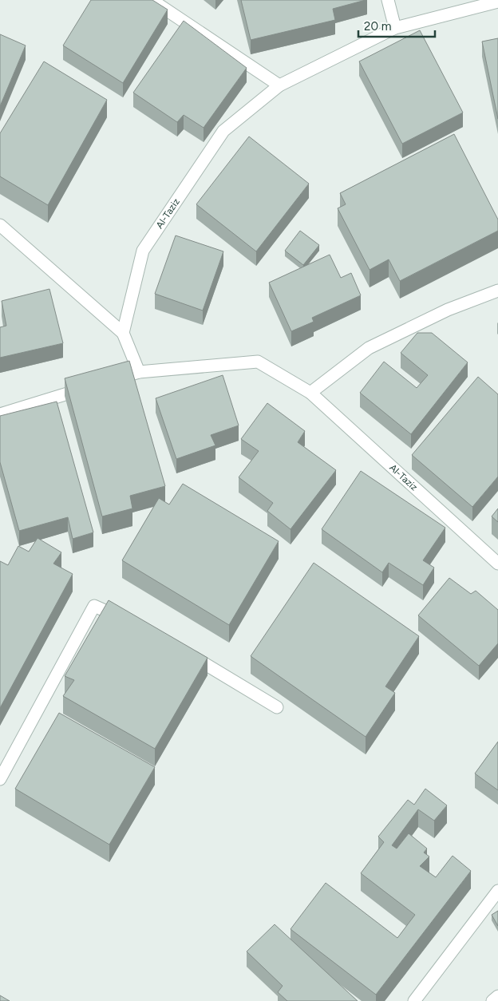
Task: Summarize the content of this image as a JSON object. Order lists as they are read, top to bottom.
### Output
{
  "streets": {
    "street": ["Al-Taziz"]
  },
  "scale_bar": "20 m"
}
